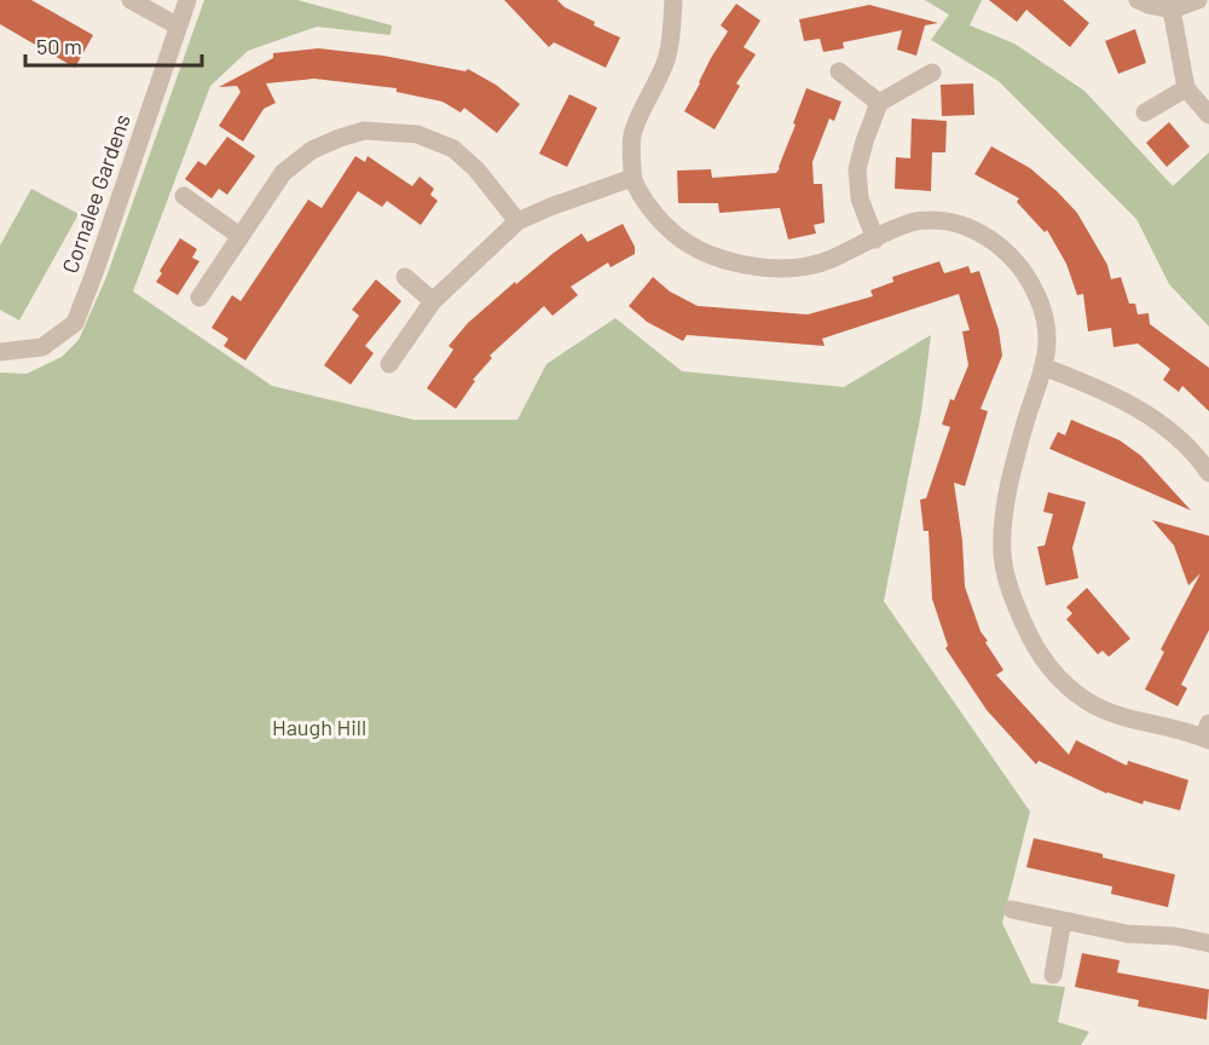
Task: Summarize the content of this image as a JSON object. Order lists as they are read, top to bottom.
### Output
{
  "streets": {
    "street": ["Cornalee Gardens"]
  },
  "parks": ["Haugh Hill"],
  "scale_bar": "50 m"
}
